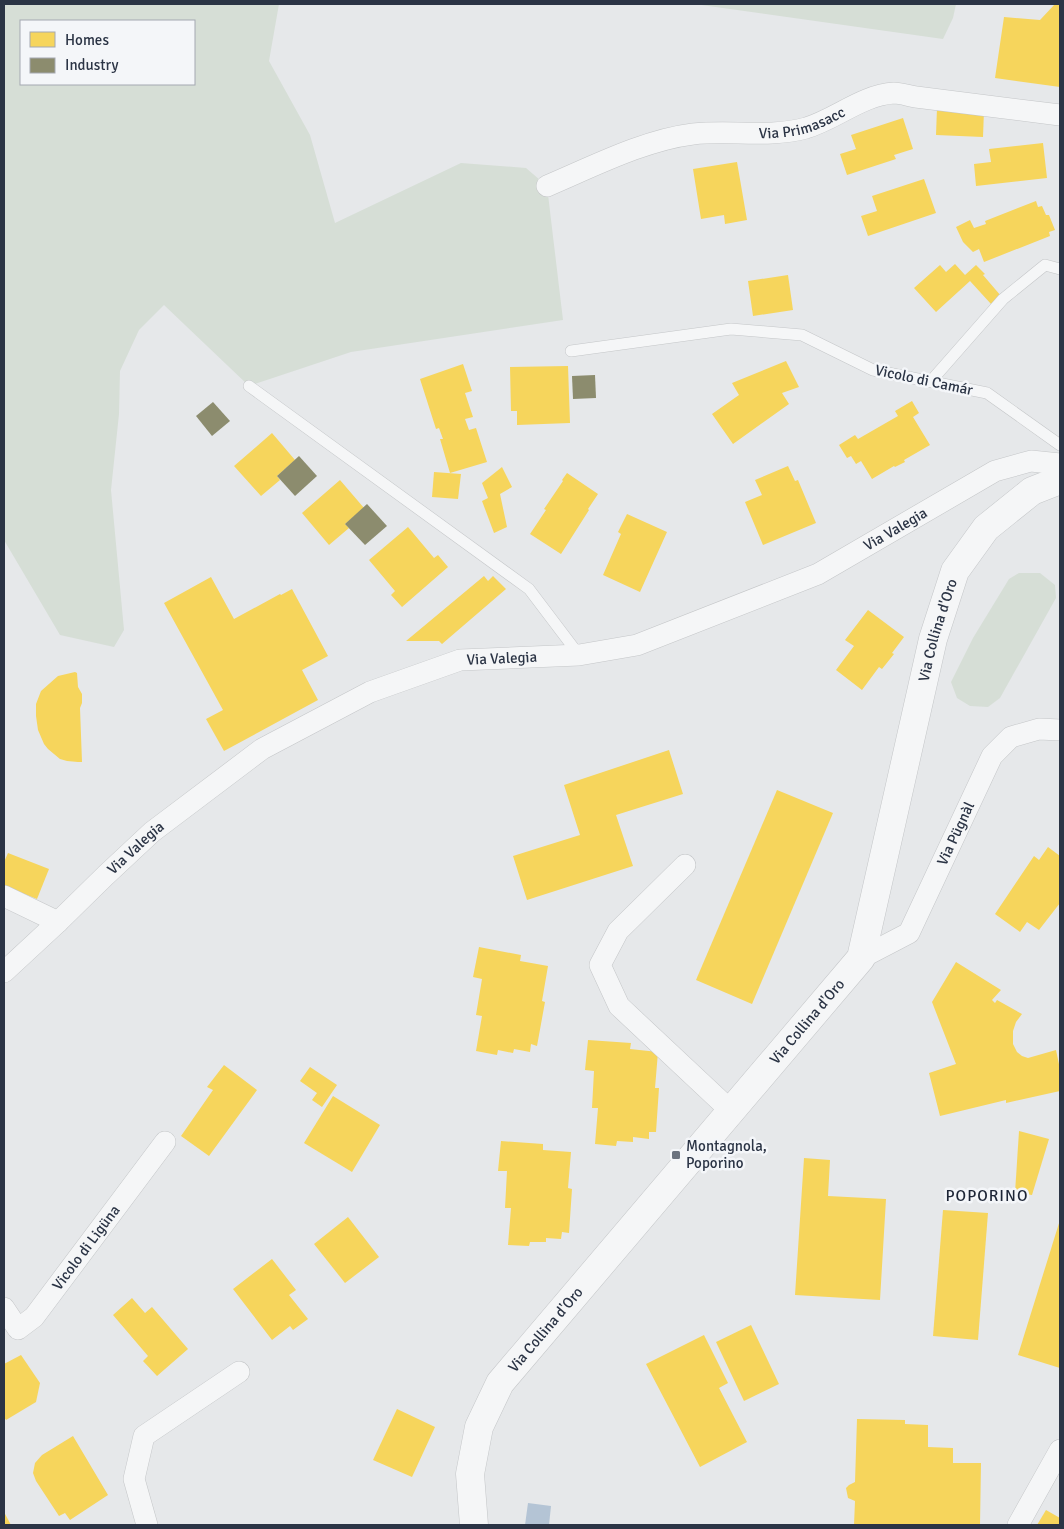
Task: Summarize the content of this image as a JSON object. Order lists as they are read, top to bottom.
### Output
{
  "streets": {
    "street": [
      "Via Primasacc",
      "Via Valegia",
      "Via Collina d'Oro",
      "Via Pügnàl",
      "Vicolo di Ligüna"
    ],
    "lane": ["Vicolo di Camár"]
  },
  "crossings": [
    ["Via Collina d'Oro", "Via Pügnàl"]
  ],
  "districts": ["POPORINO"],
  "places": {
    "transit": ["Montagnola, Poporino"]
  },
  "legend": ["Homes", "Industry"]
}
